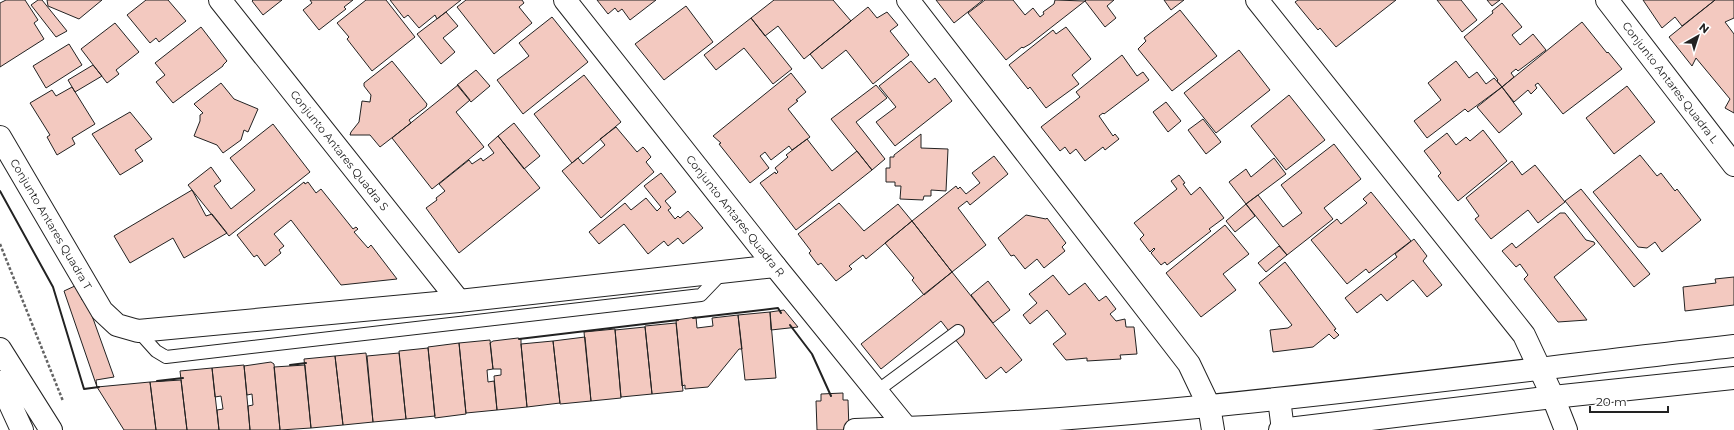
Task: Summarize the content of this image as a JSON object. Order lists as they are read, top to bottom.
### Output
{
  "streets": {
    "street": [
      "Conjunto Antares Quadra L",
      "Conjunto Antares Quadra S",
      "Conjunto Antares Quadra R",
      "Conjunto Antares Quadra T"
    ]
  },
  "scale_bar": "20 m",
  "north": "top right"
}
